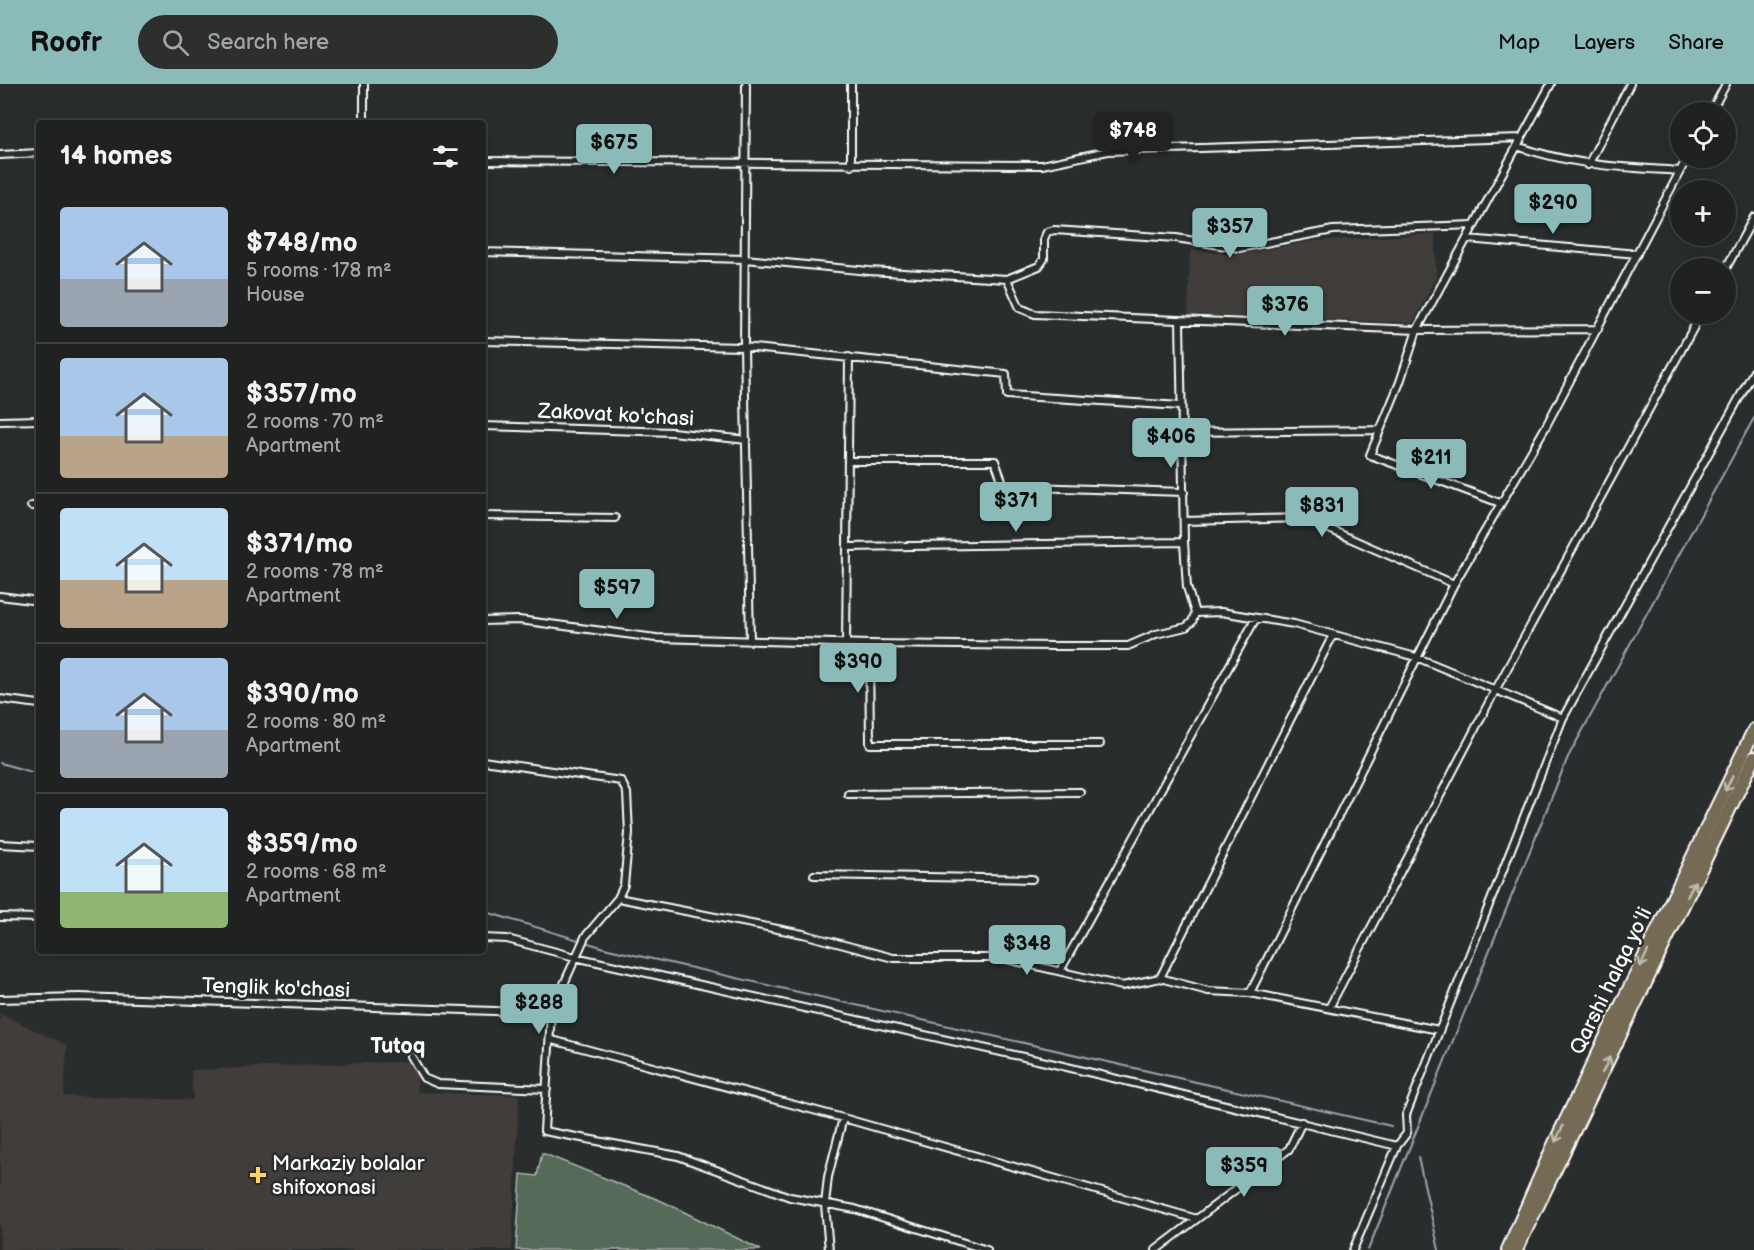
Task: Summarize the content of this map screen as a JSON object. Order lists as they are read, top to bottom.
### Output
{
  "streets": {
    "highway": ["Qarshi halqa yoʻli"],
    "street": ["Zakovat ko'chasi", "Tenglik ko'chasi"]
  },
  "districts": ["Tutoq"],
  "places": {
    "health": ["Markaziy bolalar shifoxonasi"]
  },
  "page": {
    "header": "Roofr",
    "search": "Search here",
    "nav": ["Map", "Layers", "Share"],
    "map_buttons": ["+", "−"],
    "price": [
      "$748",
      "$675",
      "$290",
      "$357",
      "$376",
      "$406",
      "$211",
      "$371",
      "$831",
      "$597",
      "$390",
      "$348",
      "$288",
      "$359"
    ],
    "heading": "14 homes",
    "list": [
      {
        "name": "$748/mo",
        "note": "5 rooms · 178 m² · House"
      },
      {
        "name": "$357/mo",
        "note": "2 rooms · 70 m² · Apartment"
      },
      {
        "name": "$371/mo",
        "note": "2 rooms · 78 m² · Apartment"
      },
      {
        "name": "$390/mo",
        "note": "2 rooms · 80 m² · Apartment"
      },
      {
        "name": "$359/mo",
        "note": "2 rooms · 68 m² · Apartment"
      }
    ]
  }
}
